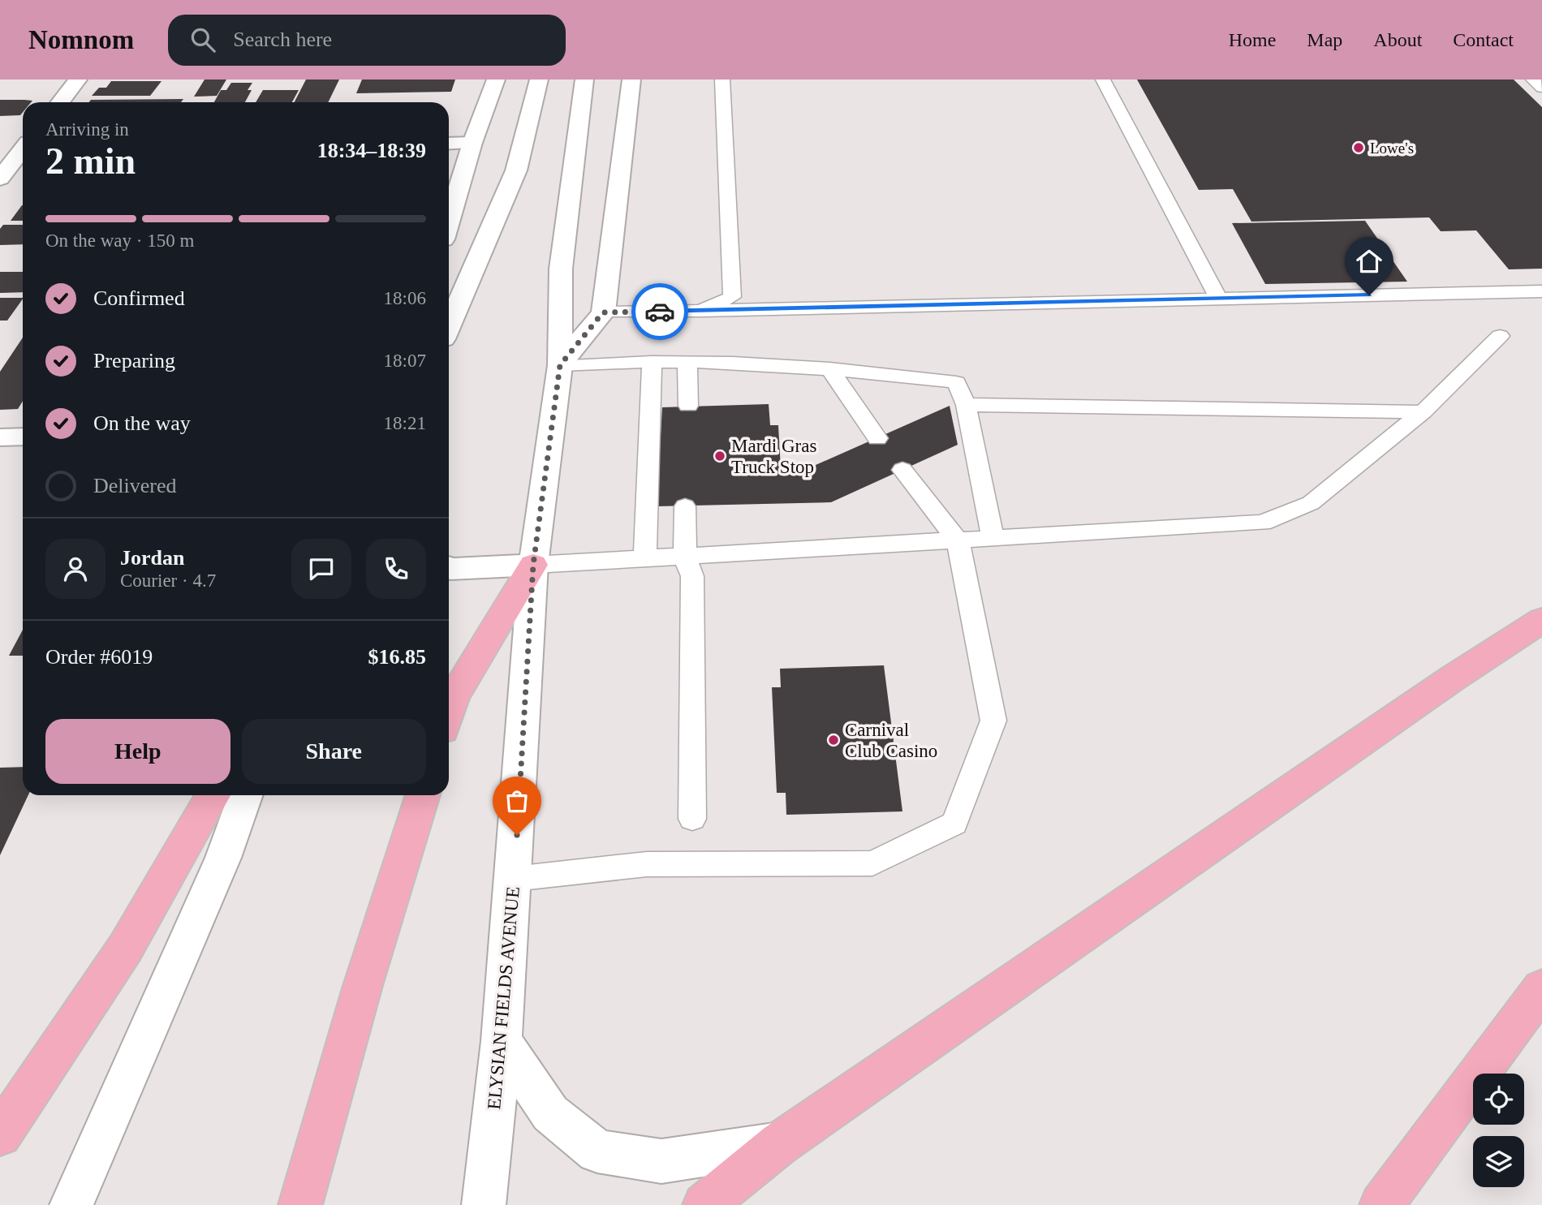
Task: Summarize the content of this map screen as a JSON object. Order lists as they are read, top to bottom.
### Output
{
  "streets": {
    "main road": ["ELYSIAN FIELDS AVENUE"]
  },
  "places": ["Lowe's", "Mardi Gras Truck Stop", "Carnival Club Casino"],
  "page": {
    "header": "Nomnom",
    "search": "Search here",
    "nav": [
      "Home",
      "Map",
      "About",
      "Contact"
    ],
    "heading": ["2 min", "Arriving in", "18:34–18:39"],
    "panel": [
      "Jordan",
      "Courier · 4.7",
      "Order #6019",
      "$16.85"
    ],
    "bar": "On the way · 150 m",
    "list": [
      ["Confirmed", "18:06"],
      ["Preparing", "18:07"],
      ["On the way", "18:21"],
      "Delivered"
    ],
    "buttons": ["Help", "Share"]
  }
}
